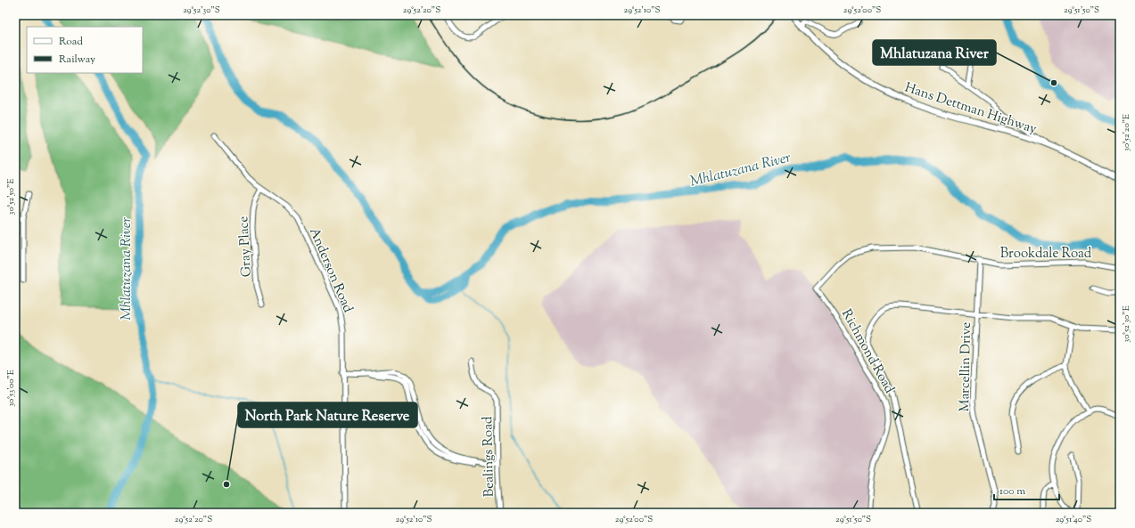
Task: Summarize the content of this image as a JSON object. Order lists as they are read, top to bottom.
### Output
{
  "streets": {
    "street": [
      "Hans Dettman Highway",
      "Gray Place",
      "Brookdale Road",
      "Anderson Road",
      "Richmond Road",
      "Marcellin Drive",
      "Bealings Road"
    ]
  },
  "crossings": [
    ["Gray Place", "Anderson Road"],
    ["Brookdale Road", "Richmond Road"],
    ["Brookdale Road", "Marcellin Drive"]
  ],
  "water": ["Mhlatuzana River"],
  "places": ["Mhlatuzana River", "North Park Nature Reserve"],
  "legend": ["Road", "Railway"],
  "scale_bar": "100 m",
  "coordinates": [
    "29°52'30\"S",
    "29°52'20\"S",
    "29°52'10\"S",
    "29°52'00\"S",
    "29°51'50\"S",
    "30°52'20\"E",
    "30°52'50\"E",
    "30°52'30\"E",
    "30°53'00\"E",
    "29°51'40\"S"
  ]
}
